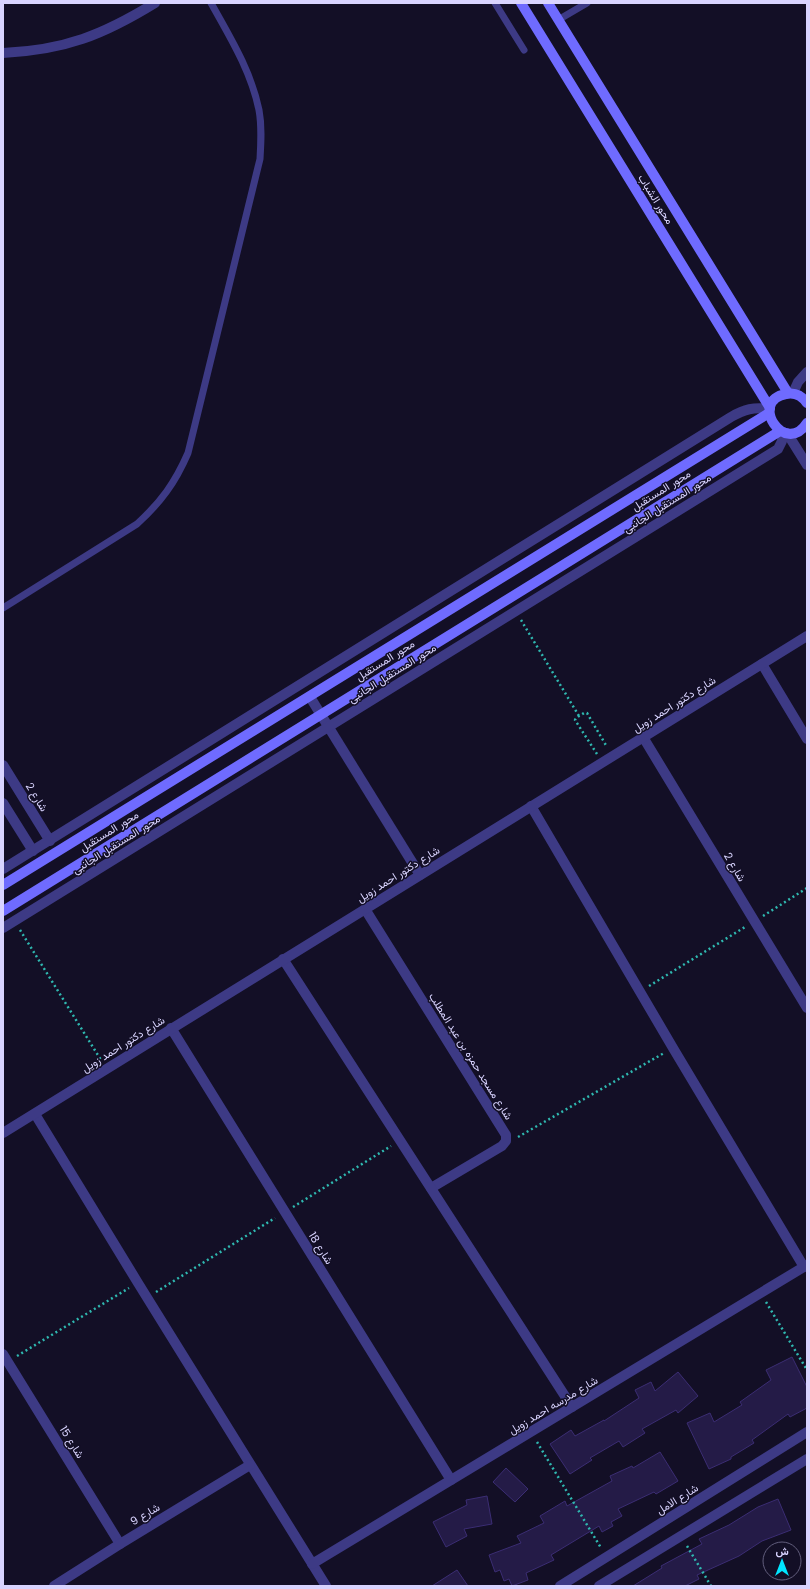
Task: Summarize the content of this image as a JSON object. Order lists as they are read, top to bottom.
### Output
{
  "streets": {
    "street": [
      "محور الشباب",
      "محور المستقبل",
      "محور المستقبل الجانبى",
      "شارع دكتور احمد زويل",
      "شارع 2",
      "شارع مسجد حمزه بن عبد المطلب",
      "شارع 18",
      "شارع مدرسه احمد زويل",
      "شارع 15",
      "شارع الامل",
      "شارع 9"
    ]
  },
  "crossings": [
    ["محور الشباب", "محور المستقبل"],
    ["محور الشباب", "محور المستقبل الجانبى"],
    ["محور المستقبل", "محور المستقبل الجانبى"],
    ["شارع دكتور احمد زويل", "شارع 2"],
    ["شارع دكتور احمد زويل", "شارع مسجد حمزه بن عبد المطلب"],
    ["شارع دكتور احمد زويل", "شارع 18"],
    ["شارع 18", "شارع مدرسه احمد زويل"],
    ["شارع 15", "شارع 9"]
  ],
  "north": "top"
}
